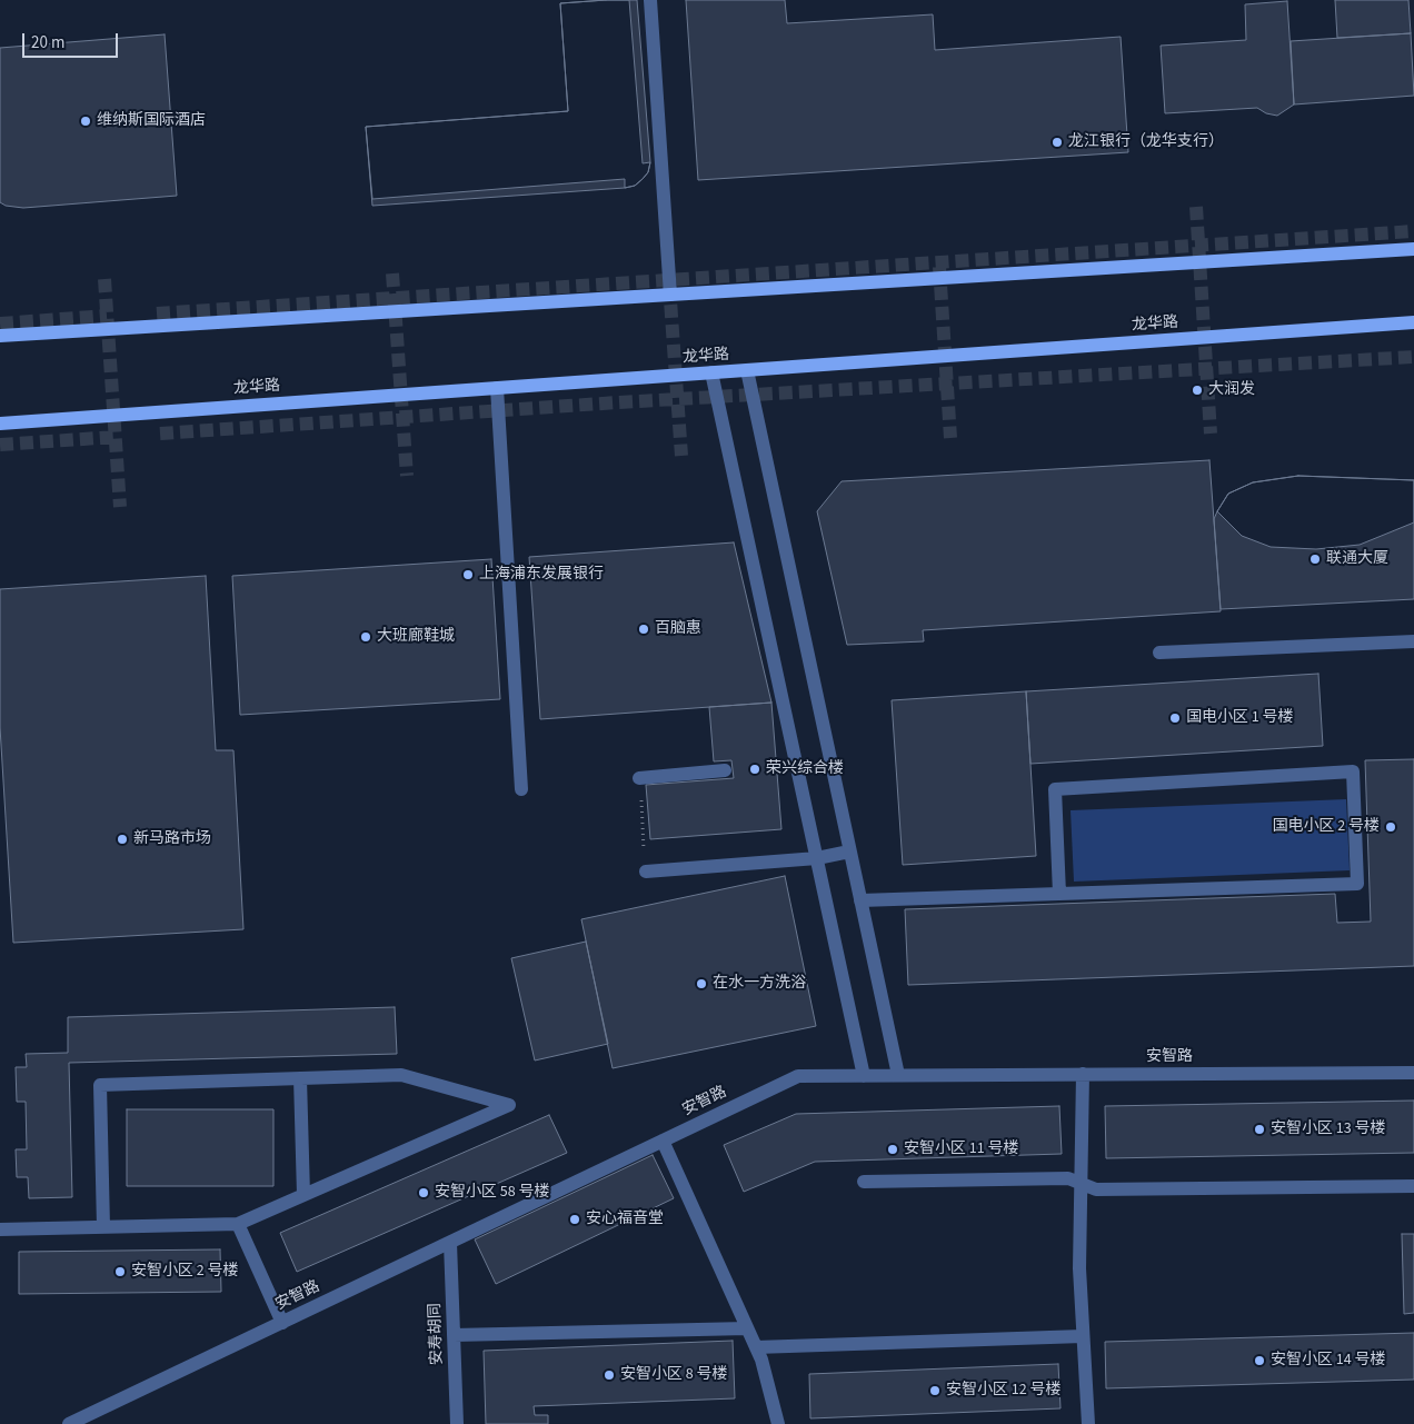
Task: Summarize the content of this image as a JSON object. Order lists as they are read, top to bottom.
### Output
{
  "streets": {
    "main road": ["龙华路"],
    "street": ["安智路", "安寿胡同"]
  },
  "crossings": [
    ["安智路", "安寿胡同"]
  ],
  "places": [
    "维纳斯国际酒店",
    "龙江银行（龙华支行）",
    "大润发",
    "联通大厦",
    "上海浦东发展银行",
    "百脑惠",
    "大班廊鞋城",
    "国电小区 1 号楼",
    "荣兴综合楼",
    "国电小区 2 号楼",
    "新马路市场",
    "在水一方洗浴",
    "安智小区 13 号楼",
    "安智小区 11 号楼",
    "安智小区 58 号楼",
    "安心福音堂",
    "安智小区 2 号楼",
    "安智小区 14 号楼",
    "安智小区 8 号楼",
    "安智小区 12 号楼"
  ],
  "scale_bar": "20 m"
}
